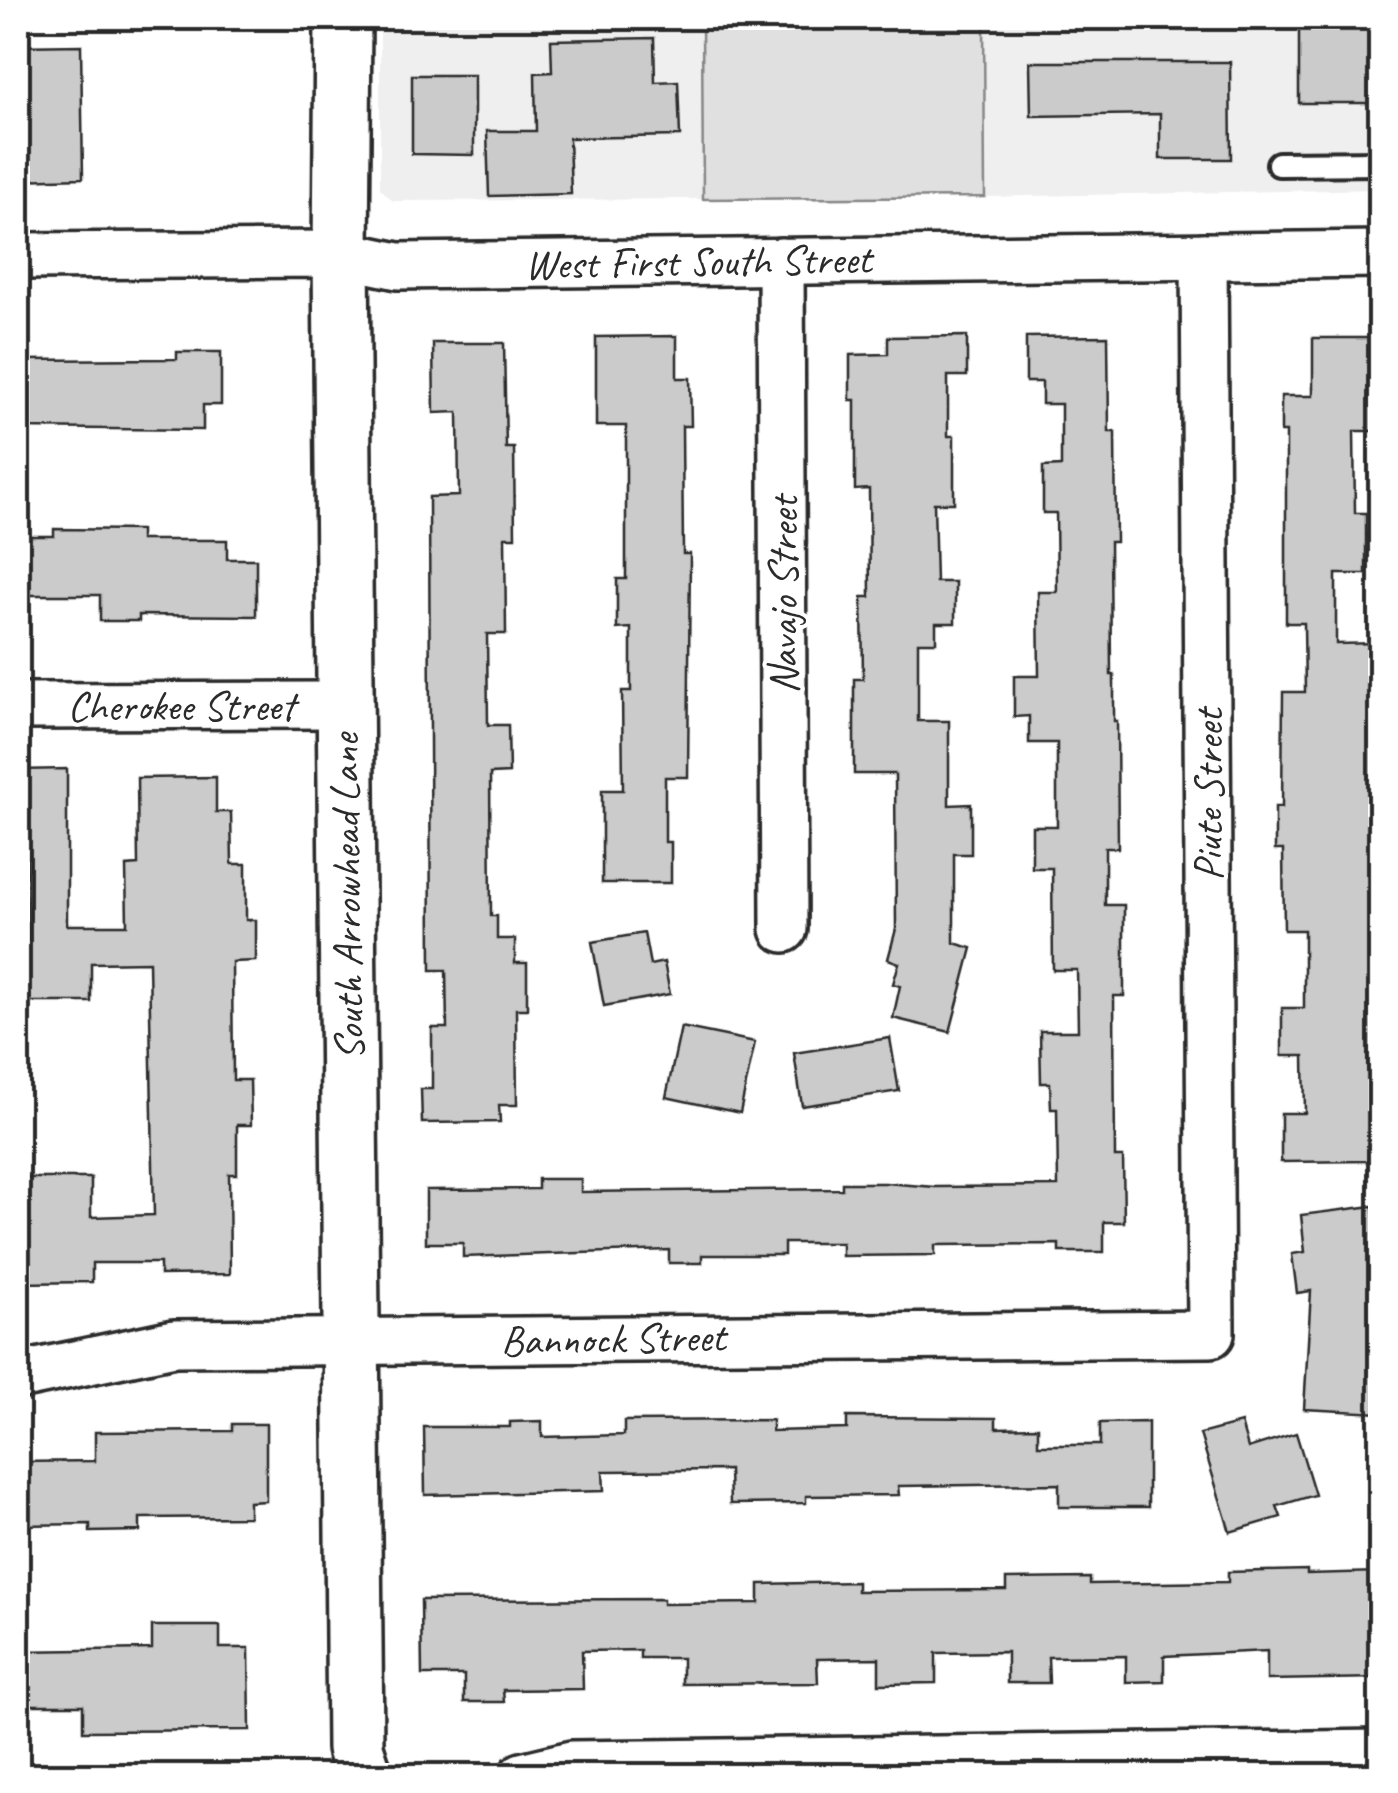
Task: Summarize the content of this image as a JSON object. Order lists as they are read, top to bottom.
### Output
{
  "streets": {
    "street": [
      "West First South Street",
      "Navajo Street",
      "Cherokee Street",
      "Piute Street",
      "South Arrowhead Lane",
      "Bannock Street"
    ]
  },
  "crossings": [
    ["West First South Street", "Navajo Street"],
    ["West First South Street", "Piute Street"],
    ["West First South Street", "South Arrowhead Lane"],
    ["Cherokee Street", "South Arrowhead Lane"],
    ["Piute Street", "Bannock Street"],
    ["South Arrowhead Lane", "Bannock Street"]
  ]
}
